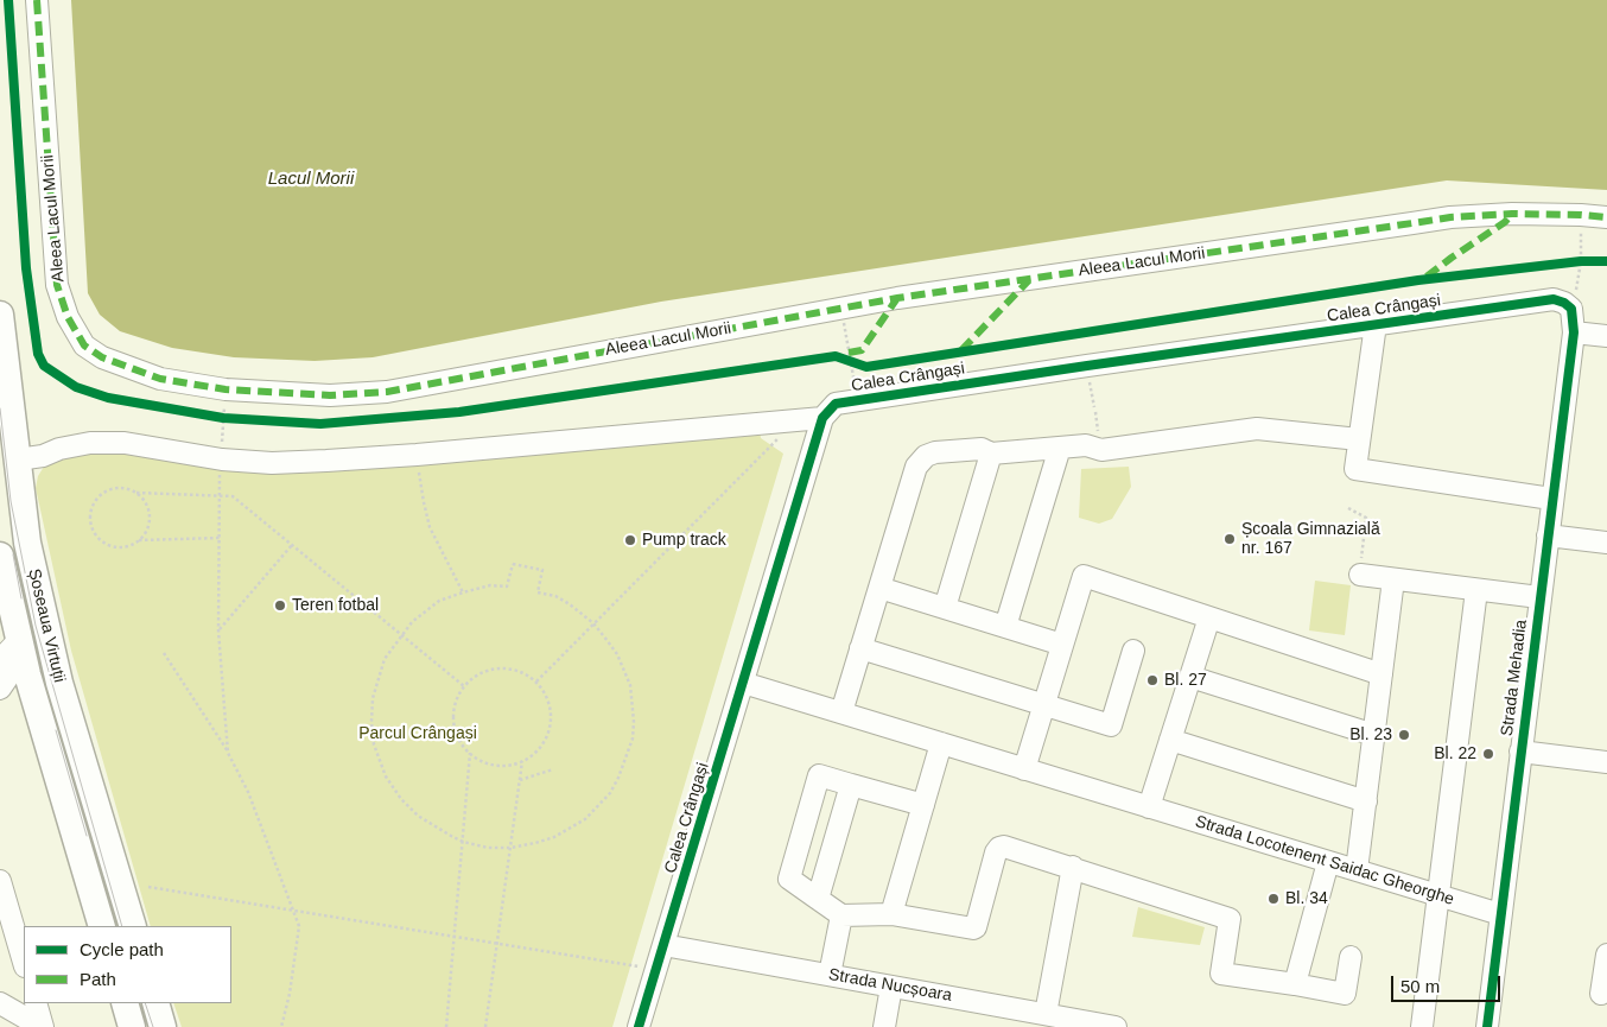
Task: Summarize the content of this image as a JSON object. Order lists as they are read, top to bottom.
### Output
{
  "streets": {
    "main road": ["Șoseaua Virtuții"],
    "street": [
      "Aleea Lacul Morii",
      "Calea Crângași",
      "Strada Mehadia",
      "Strada Locotenent Saidac Gheorghe",
      "Strada Nucșoara"
    ]
  },
  "crossings": [
    ["Calea Crângași", "Strada Locotenent Saidac Gheorghe"],
    ["Calea Crângași", "Strada Nucșoara"],
    ["Strada Mehadia", "Strada Locotenent Saidac Gheorghe"]
  ],
  "water": ["Lacul Morii"],
  "parks": ["Parcul Crângași"],
  "places": [
    "Școala Gimnazială nr. 167",
    "Pump track",
    "Teren fotbal",
    "Bl. 27",
    "Bl. 23",
    "Bl. 22",
    "Bl. 34"
  ],
  "legend": ["Cycle path", "Path"],
  "scale_bar": "50 m"
}
